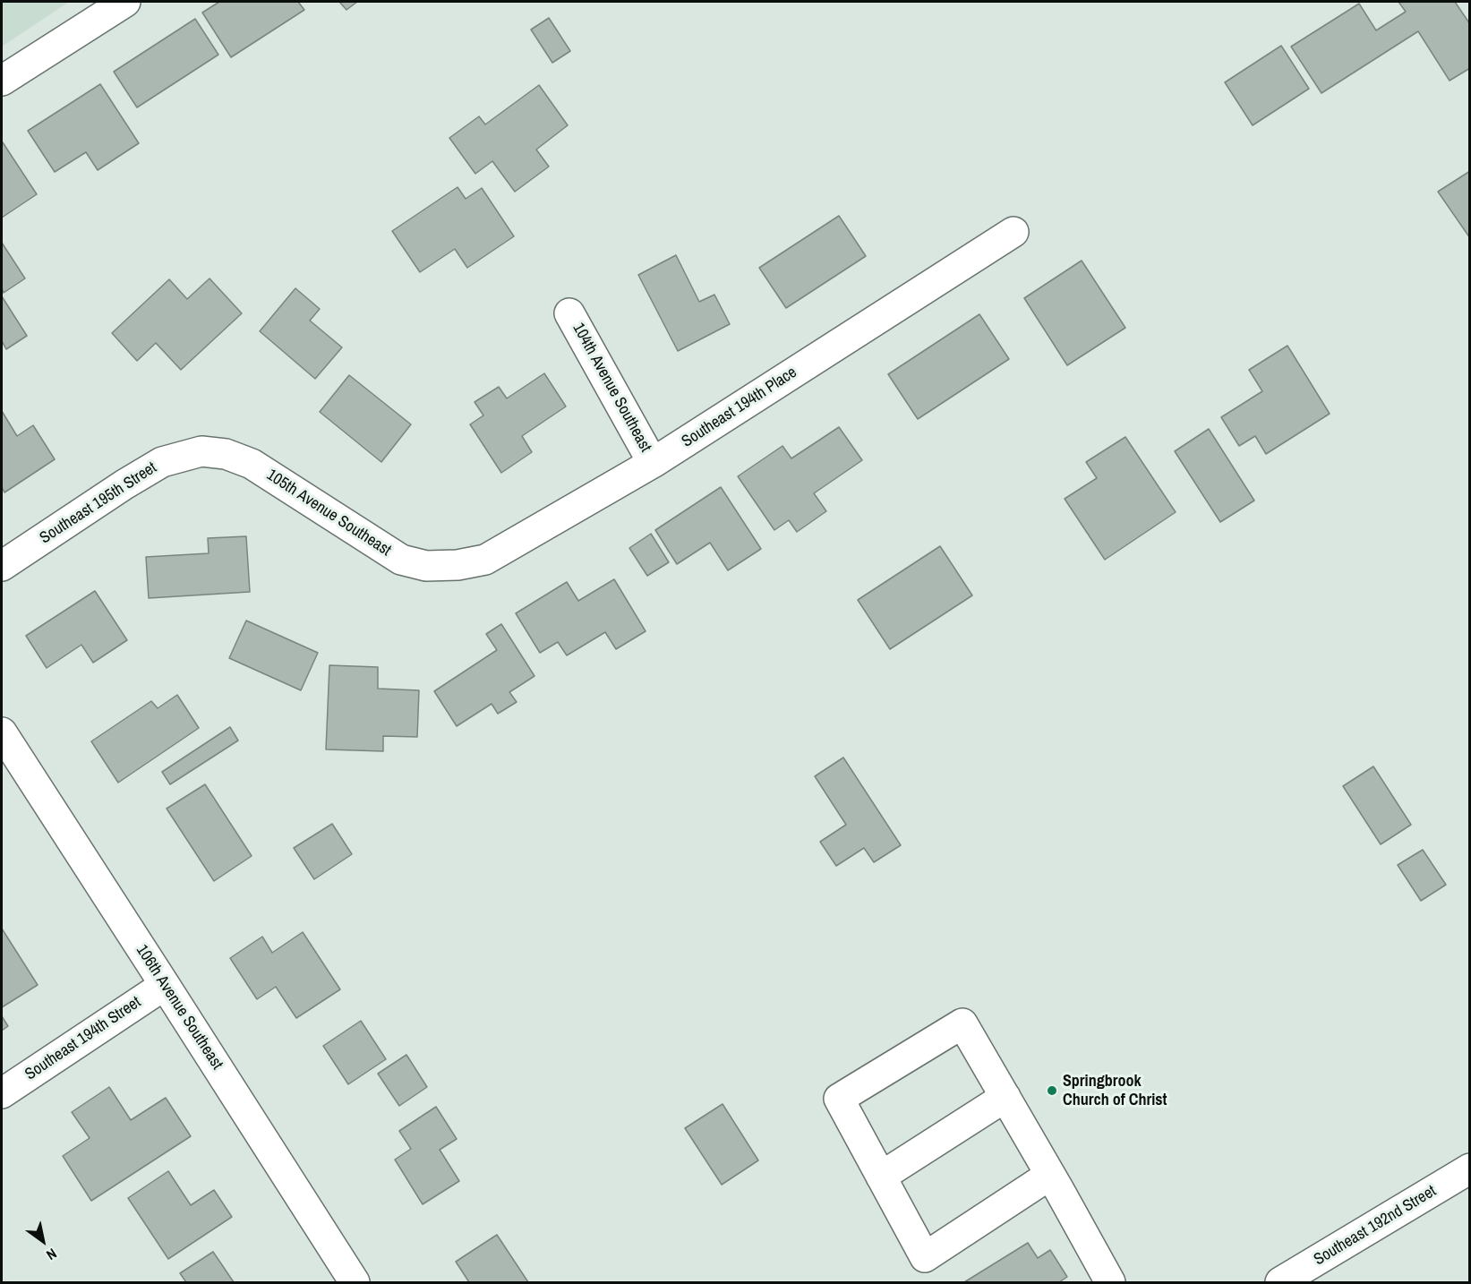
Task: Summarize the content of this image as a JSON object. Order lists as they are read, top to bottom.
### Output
{
  "streets": {
    "street": [
      "104th Avenue Southeast",
      "Southeast 194th Place",
      "Southeast 195th Street",
      "105th Avenue Southeast",
      "106th Avenue Southeast",
      "Southeast 194th Street",
      "Southeast 192nd Street"
    ]
  },
  "crossings": [
    ["104th Avenue Southeast", "Southeast 194th Place"],
    ["Southeast 194th Place", "105th Avenue Southeast"],
    ["Southeast 195th Street", "105th Avenue Southeast"],
    ["106th Avenue Southeast", "Southeast 194th Street"]
  ],
  "places": ["Springbrook Church of Christ"],
  "north": "bottom right"
}
